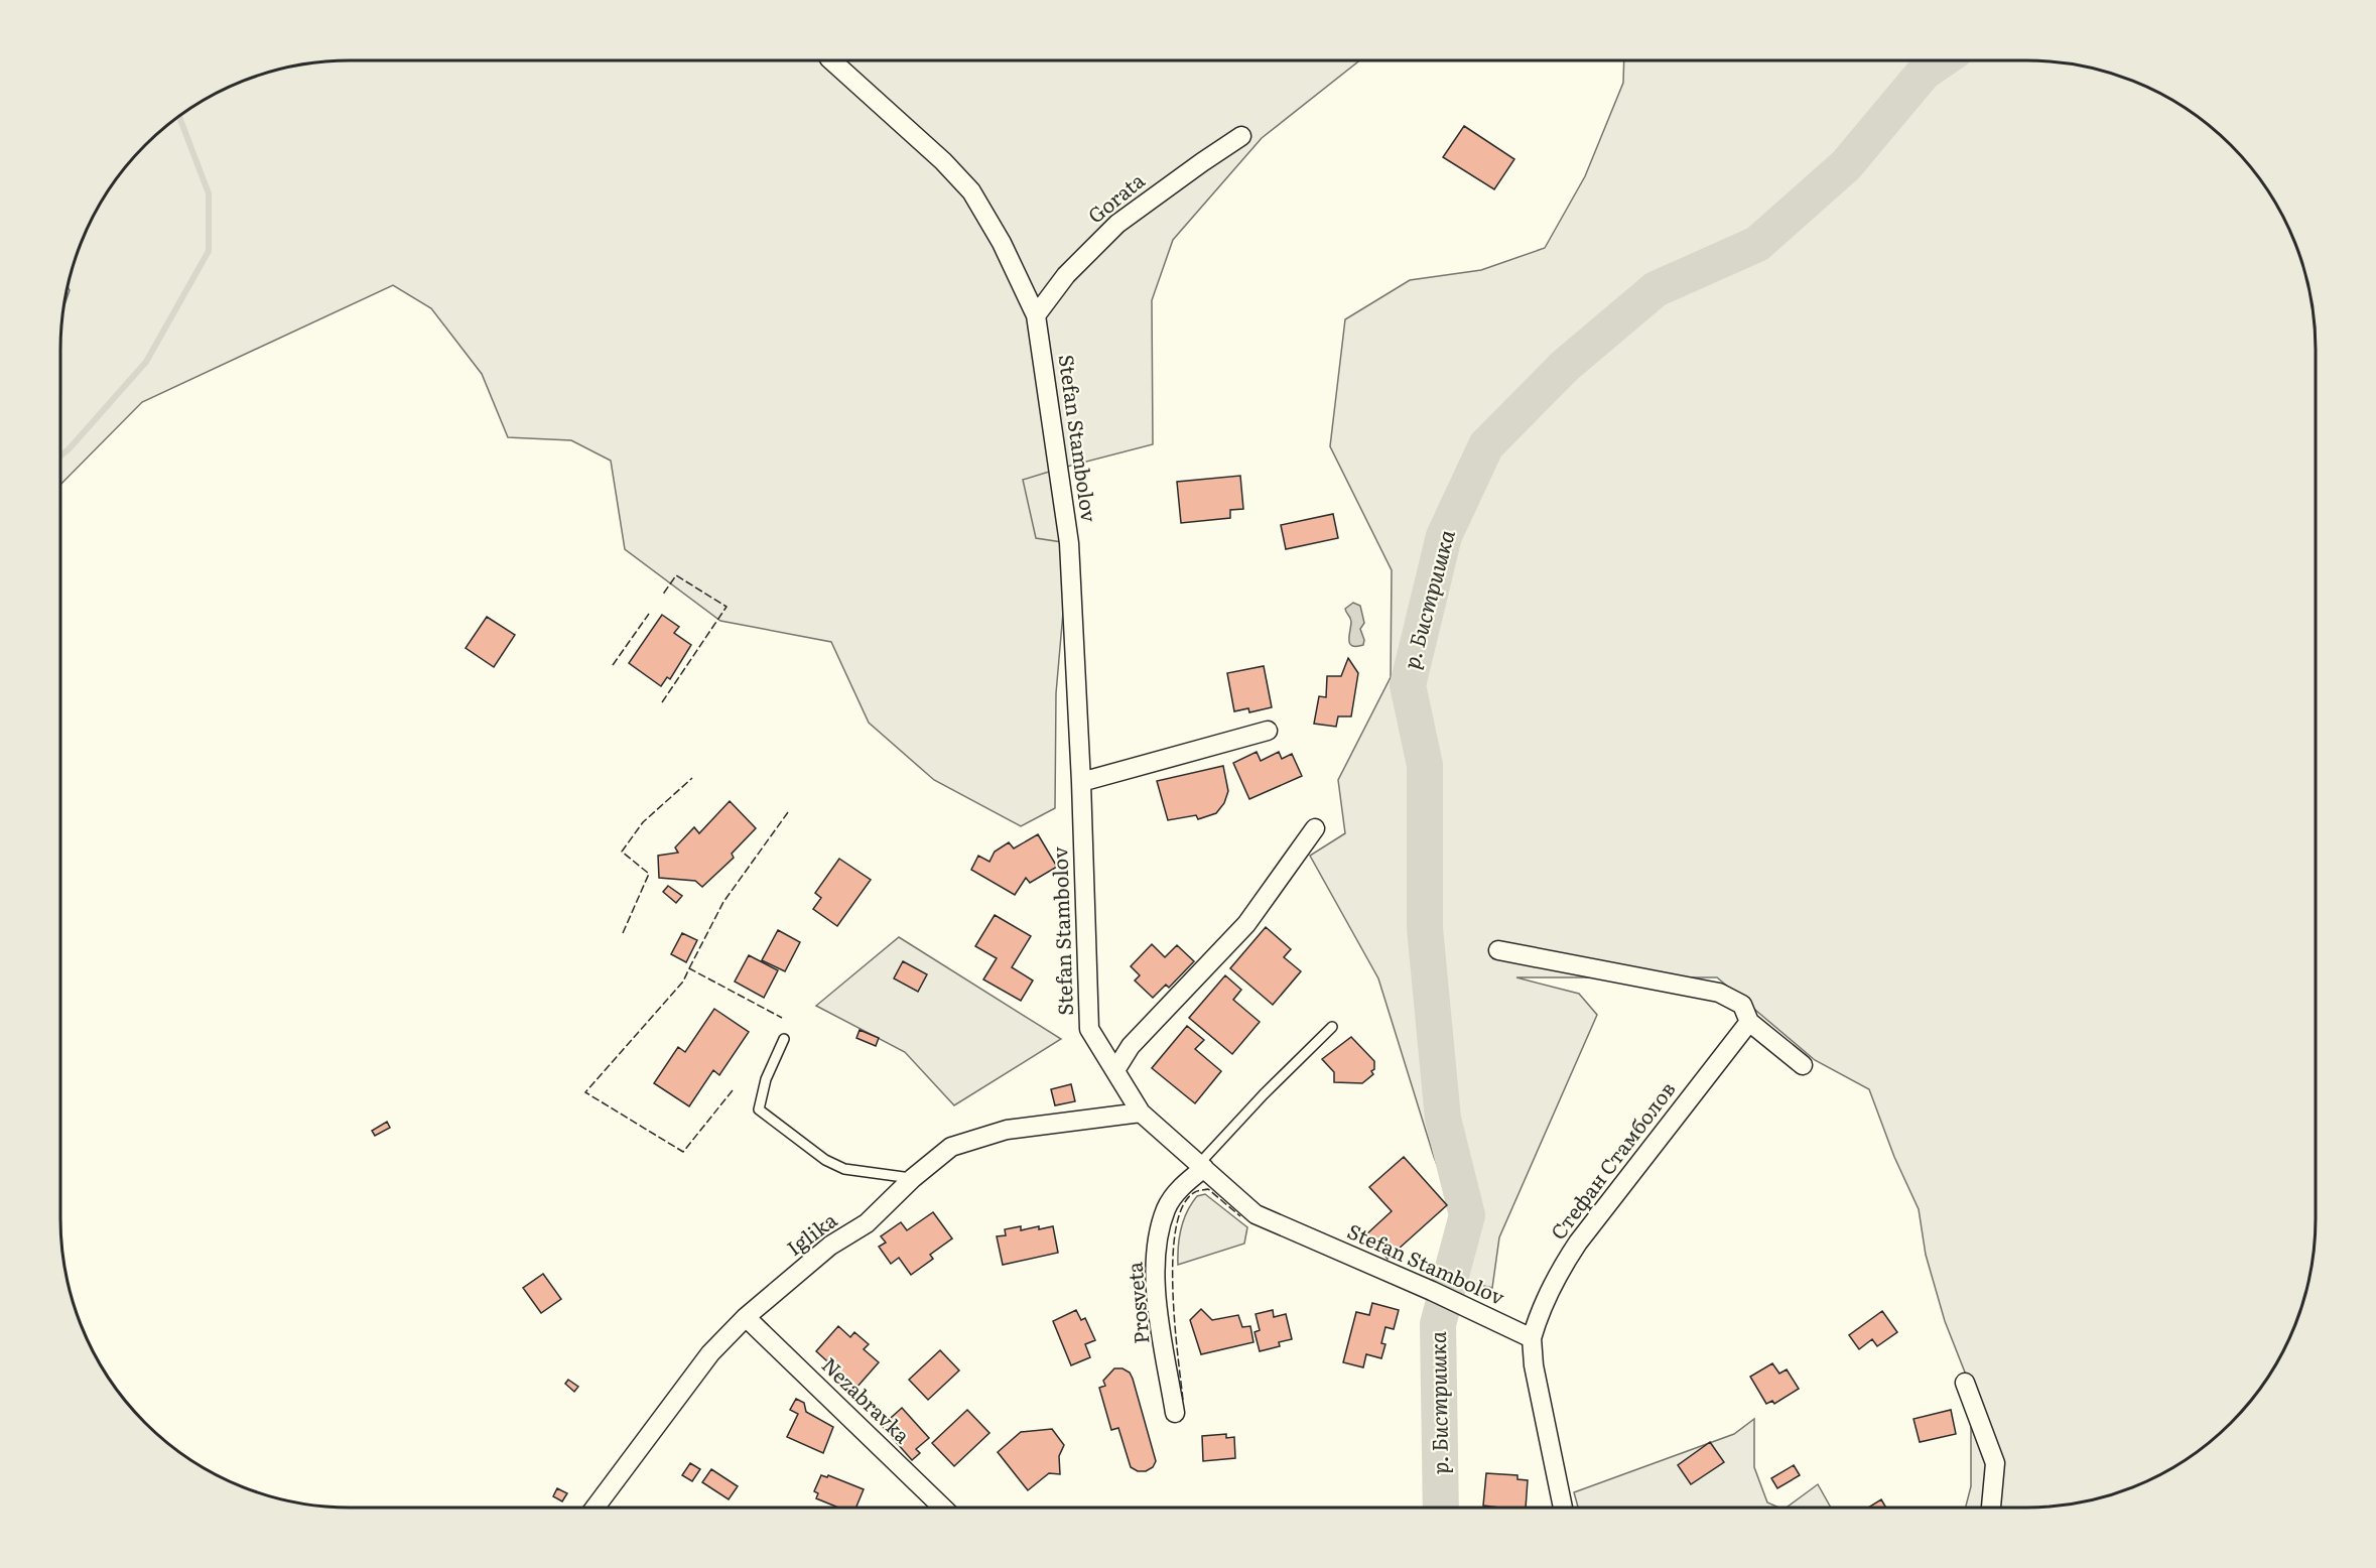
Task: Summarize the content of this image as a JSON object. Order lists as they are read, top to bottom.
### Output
{
  "streets": {
    "street": [
      "Gorata",
      "Stefan Stambolov",
      "Стефан Стамболов",
      "Iglika",
      "Prosveta",
      "Nezabravka"
    ]
  },
  "crossings": [
    ["Gorata", "Stefan Stambolov"],
    ["Stefan Stambolov", "Стефан Стамболов"],
    ["Stefan Stambolov", "Iglika"],
    ["Stefan Stambolov", "Prosveta"],
    ["Iglika", "Nezabravka"]
  ],
  "water": ["р. Бистришка"]
}
